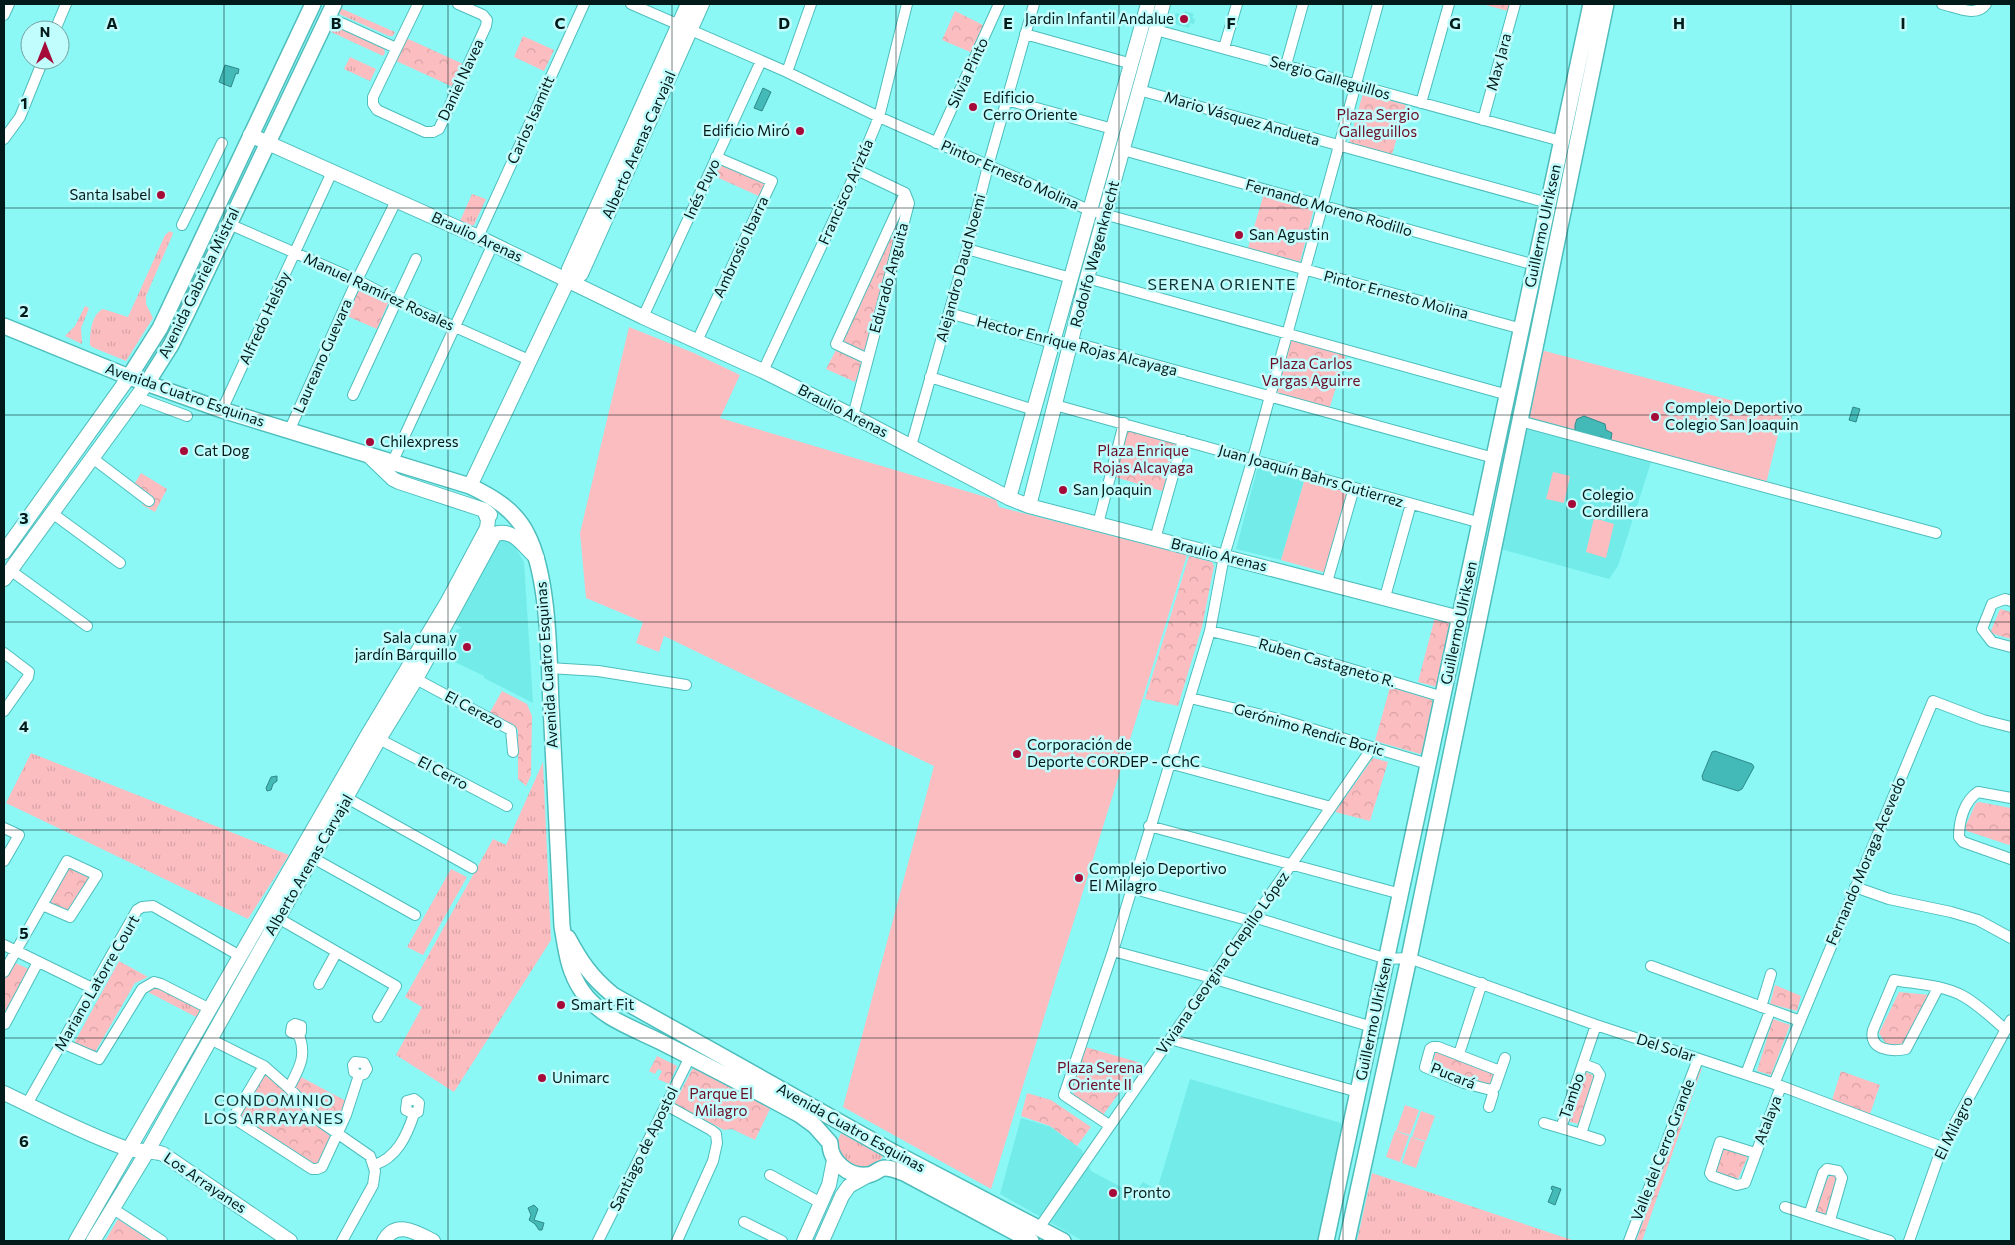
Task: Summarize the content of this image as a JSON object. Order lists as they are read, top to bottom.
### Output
{
  "streets": {
    "main road": ["Guillermo Ulriksen", "Avenida Gabriela Mistral", "Avenida Cuatro Esquinas"],
    "street": [
      "Max Jara",
      "Silvia Pinto",
      "Sergio Galleguillos",
      "Daniel Navea",
      "Mario Vásquez Andueta",
      "Carlos Isamitt",
      "Alberto Arenas Carvajal",
      "Pintor Ernesto Molina",
      "Inés Puyo",
      "Francisco Ariztía",
      "Fernando Moreno Rodillo",
      "Braulio Arenas",
      "Ambrosio Ibarra",
      "Rodolfo Wagenknecht",
      "Alejandro Daud Noemi",
      "Edurado Anguita",
      "Manuel Ramírez Rosales",
      "Alfredo Helsby",
      "Hector Enrique Rojas Alcayaga",
      "Laureano Guevara",
      "Juan Joaquín Bahrs Gutierrez",
      "Ruben Castagneto R.",
      "El Cerezo",
      "Gerónimo Rendic Boric",
      "El Cerro",
      "Fernando Moraga Acevedo",
      "Viviana Georgina Chepillo López",
      "Mariano Latorre Court",
      "Del Solar",
      "Pucará",
      "Tambo",
      "Atalaya",
      "El Milagro",
      "Santiago de Apostol",
      "Valle del Cerro Grande",
      "Los Arrayanes"
    ]
  },
  "crossings": [
    ["Max Jara", "Sergio Galleguillos"],
    ["Silvia Pinto", "Pintor Ernesto Molina"],
    ["Sergio Galleguillos", "Guillermo Ulriksen"],
    ["Sergio Galleguillos", "Rodolfo Wagenknecht"],
    ["Mario Vásquez Andueta", "Guillermo Ulriksen"],
    ["Mario Vásquez Andueta", "Rodolfo Wagenknecht"],
    ["Carlos Isamitt", "Braulio Arenas"],
    ["Alberto Arenas Carvajal", "Pintor Ernesto Molina"],
    ["Alberto Arenas Carvajal", "Braulio Arenas"],
    ["Alberto Arenas Carvajal", "Manuel Ramírez Rosales"],
    ["Alberto Arenas Carvajal", "Avenida Cuatro Esquinas"],
    ["Alberto Arenas Carvajal", "El Cerezo"],
    ["Alberto Arenas Carvajal", "El Cerro"],
    ["Alberto Arenas Carvajal", "Mariano Latorre Court"],
    ["Alberto Arenas Carvajal", "Los Arrayanes"],
    ["Pintor Ernesto Molina", "Inés Puyo"],
    ["Pintor Ernesto Molina", "Francisco Ariztía"],
    ["Pintor Ernesto Molina", "Guillermo Ulriksen"],
    ["Pintor Ernesto Molina", "Rodolfo Wagenknecht"],
    ["Pintor Ernesto Molina", "Alejandro Daud Noemi"],
    ["Inés Puyo", "Braulio Arenas"],
    ["Inés Puyo", "Ambrosio Ibarra"],
    ["Francisco Ariztía", "Braulio Arenas"],
    ["Fernando Moreno Rodillo", "Guillermo Ulriksen"],
    ["Fernando Moreno Rodillo", "Rodolfo Wagenknecht"],
    ["Guillermo Ulriksen", "Braulio Arenas"],
    ["Guillermo Ulriksen", "Hector Enrique Rojas Alcayaga"],
    ["Guillermo Ulriksen", "Juan Joaquín Bahrs Gutierrez"],
    ["Guillermo Ulriksen", "Ruben Castagneto R."],
    ["Guillermo Ulriksen", "Gerónimo Rendic Boric"],
    ["Guillermo Ulriksen", "Del Solar"],
    ["Braulio Arenas", "Ambrosio Ibarra"],
    ["Braulio Arenas", "Rodolfo Wagenknecht"],
    ["Braulio Arenas", "Alejandro Daud Noemi"],
    ["Braulio Arenas", "Edurado Anguita"],
    ["Braulio Arenas", "Avenida Gabriela Mistral"],
    ["Braulio Arenas", "Alfredo Helsby"],
    ["Braulio Arenas", "Laureano Guevara"],
    ["Rodolfo Wagenknecht", "Hector Enrique Rojas Alcayaga"],
    ["Rodolfo Wagenknecht", "Juan Joaquín Bahrs Gutierrez"],
    ["Alejandro Daud Noemi", "Hector Enrique Rojas Alcayaga"],
    ["Avenida Gabriela Mistral", "Manuel Ramírez Rosales"],
    ["Avenida Gabriela Mistral", "Avenida Cuatro Esquinas"],
    ["Manuel Ramírez Rosales", "Alfredo Helsby"],
    ["Manuel Ramírez Rosales", "Laureano Guevara"],
    ["Alfredo Helsby", "Avenida Cuatro Esquinas"],
    ["Laureano Guevara", "Avenida Cuatro Esquinas"],
    ["Avenida Cuatro Esquinas", "Viviana Georgina Chepillo López"],
    ["Avenida Cuatro Esquinas", "Santiago de Apostol"],
    ["Gerónimo Rendic Boric", "Viviana Georgina Chepillo López"],
    ["Fernando Moraga Acevedo", "Del Solar"],
    ["Fernando Moraga Acevedo", "Atalaya"],
    ["Mariano Latorre Court", "Los Arrayanes"],
    ["Del Solar", "Pucará"],
    ["Del Solar", "Tambo"],
    ["Del Solar", "Atalaya"],
    ["Del Solar", "El Milagro"],
    ["Del Solar", "Valle del Cerro Grande"]
  ],
  "districts": ["SERENA ORIENTE", "CONDOMINIO LOS ARRAYANES"],
  "parks": [
    "Plaza Sergio Galleguillos",
    "Plaza Carlos Vargas Aguirre",
    "Plaza Enrique Rojas Alcayaga",
    "Plaza Serena Oriente II",
    "Parque El Milagro"
  ],
  "places": [
    "Jardin Infantil Andalue",
    "Edificio Cerro Oriente",
    "Edificio Miró",
    "Santa Isabel",
    "San Agustin",
    "Complejo Deportivo Colegio San Joaquin",
    "Chilexpress",
    "Cat Dog",
    "San Joaquin",
    "Colegio Cordillera",
    "Sala cuna y jardín Barquillo",
    "Corporación de Deporte CORDEP - CChC",
    "Complejo Deportivo El Milagro",
    "Smart Fit",
    "Unimarc",
    "Pronto"
  ],
  "north": "top",
  "grid": {
    "columns": [
      "A",
      "B",
      "C",
      "D",
      "E",
      "F",
      "G",
      "H",
      "I"
    ],
    "rows": [
      "1",
      "2",
      "3",
      "4",
      "5",
      "6"
    ]
  }
}
